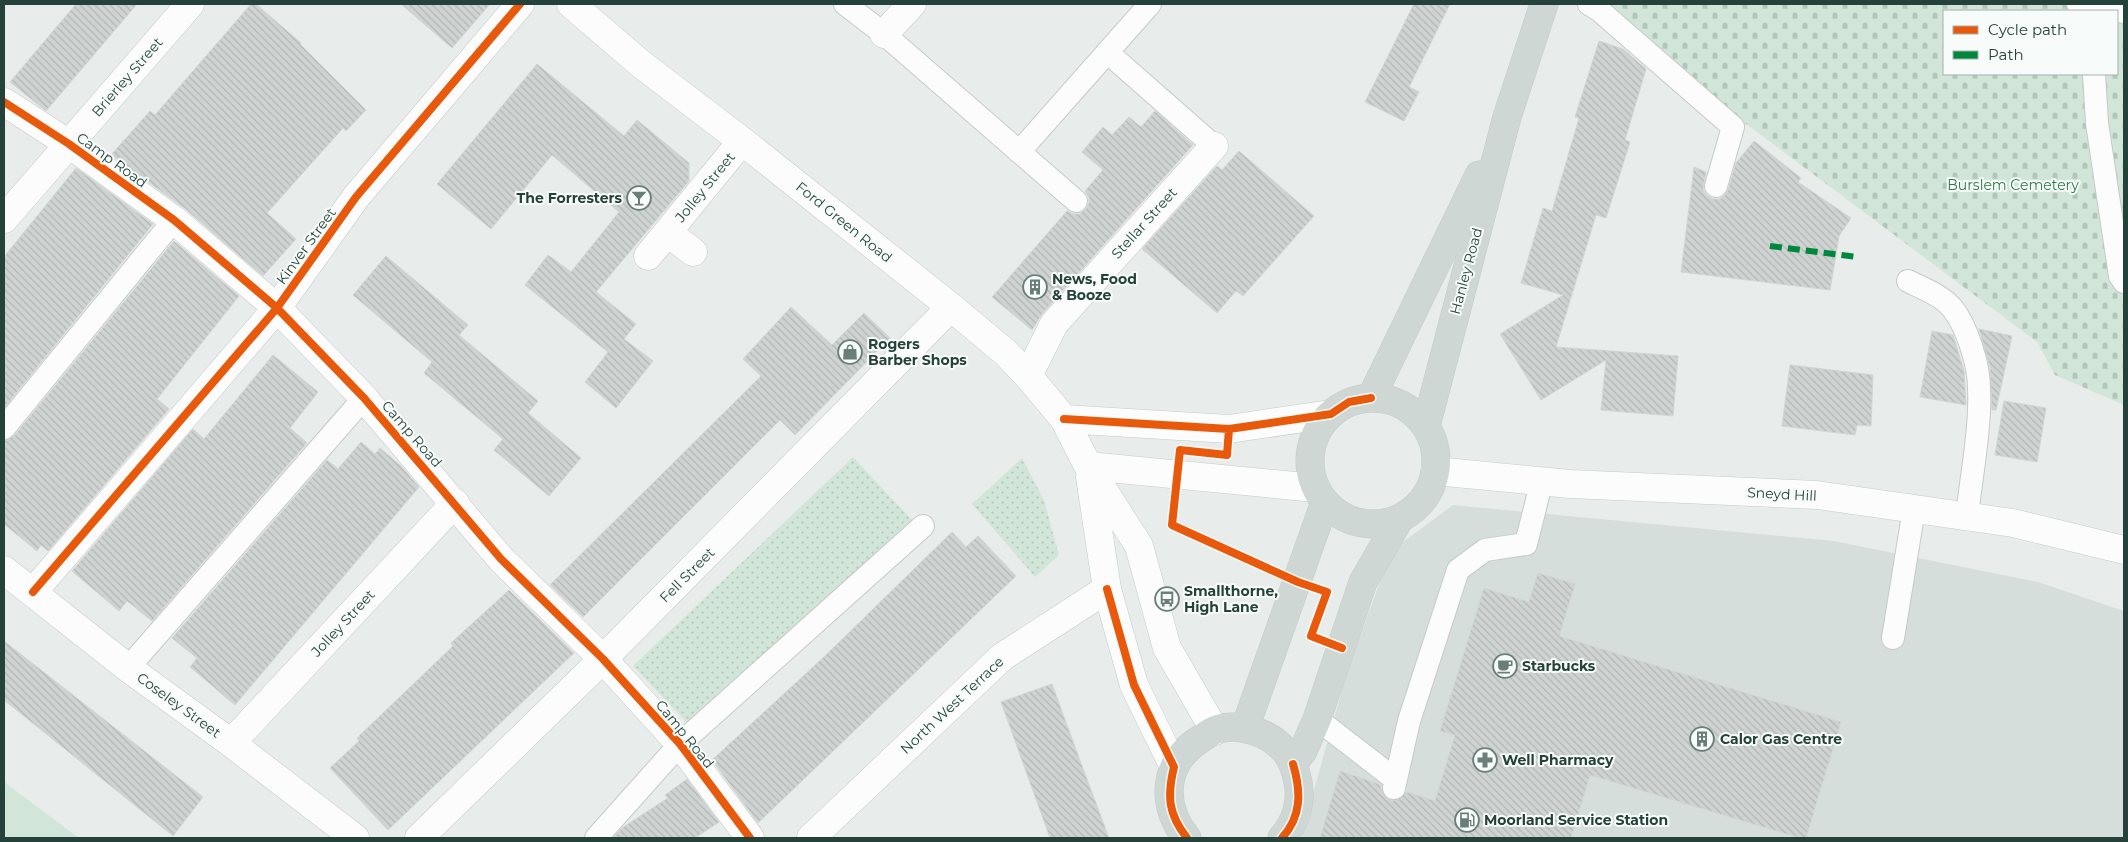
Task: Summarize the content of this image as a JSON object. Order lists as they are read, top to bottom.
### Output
{
  "streets": {
    "main road": ["Hanley Road"],
    "street": [
      "Brierley Street",
      "Camp Road",
      "Jolley Street",
      "Ford Green Road",
      "Stellar Street",
      "Kinver Street",
      "Sneyd Hill",
      "Fell Street",
      "Coseley Street",
      "North West Terrace"
    ]
  },
  "crossings": [
    ["Brierley Street", "Camp Road"],
    ["Camp Road", "Jolley Street"],
    ["Camp Road", "Kinver Street"],
    ["Camp Road", "Fell Street"],
    ["Jolley Street", "Ford Green Road"],
    ["Jolley Street", "Coseley Street"],
    ["Ford Green Road", "Stellar Street"],
    ["Ford Green Road", "Fell Street"],
    ["Kinver Street", "Coseley Street"],
    ["Hanley Road", "Sneyd Hill"]
  ],
  "parks": ["Burslem Cemetery"],
  "places": {
    "bar": ["The Forresters"],
    "building": ["News, Food & Booze", "Calor Gas Centre"],
    "shop": ["Rogers Barber Shops"],
    "bus stop": ["Smallthorne, High Lane"],
    "cafe": ["Starbucks"],
    "pharmacy": ["Well Pharmacy"],
    "fuel station": ["Moorland Service Station"]
  },
  "legend": ["Cycle path", "Path"]
}
